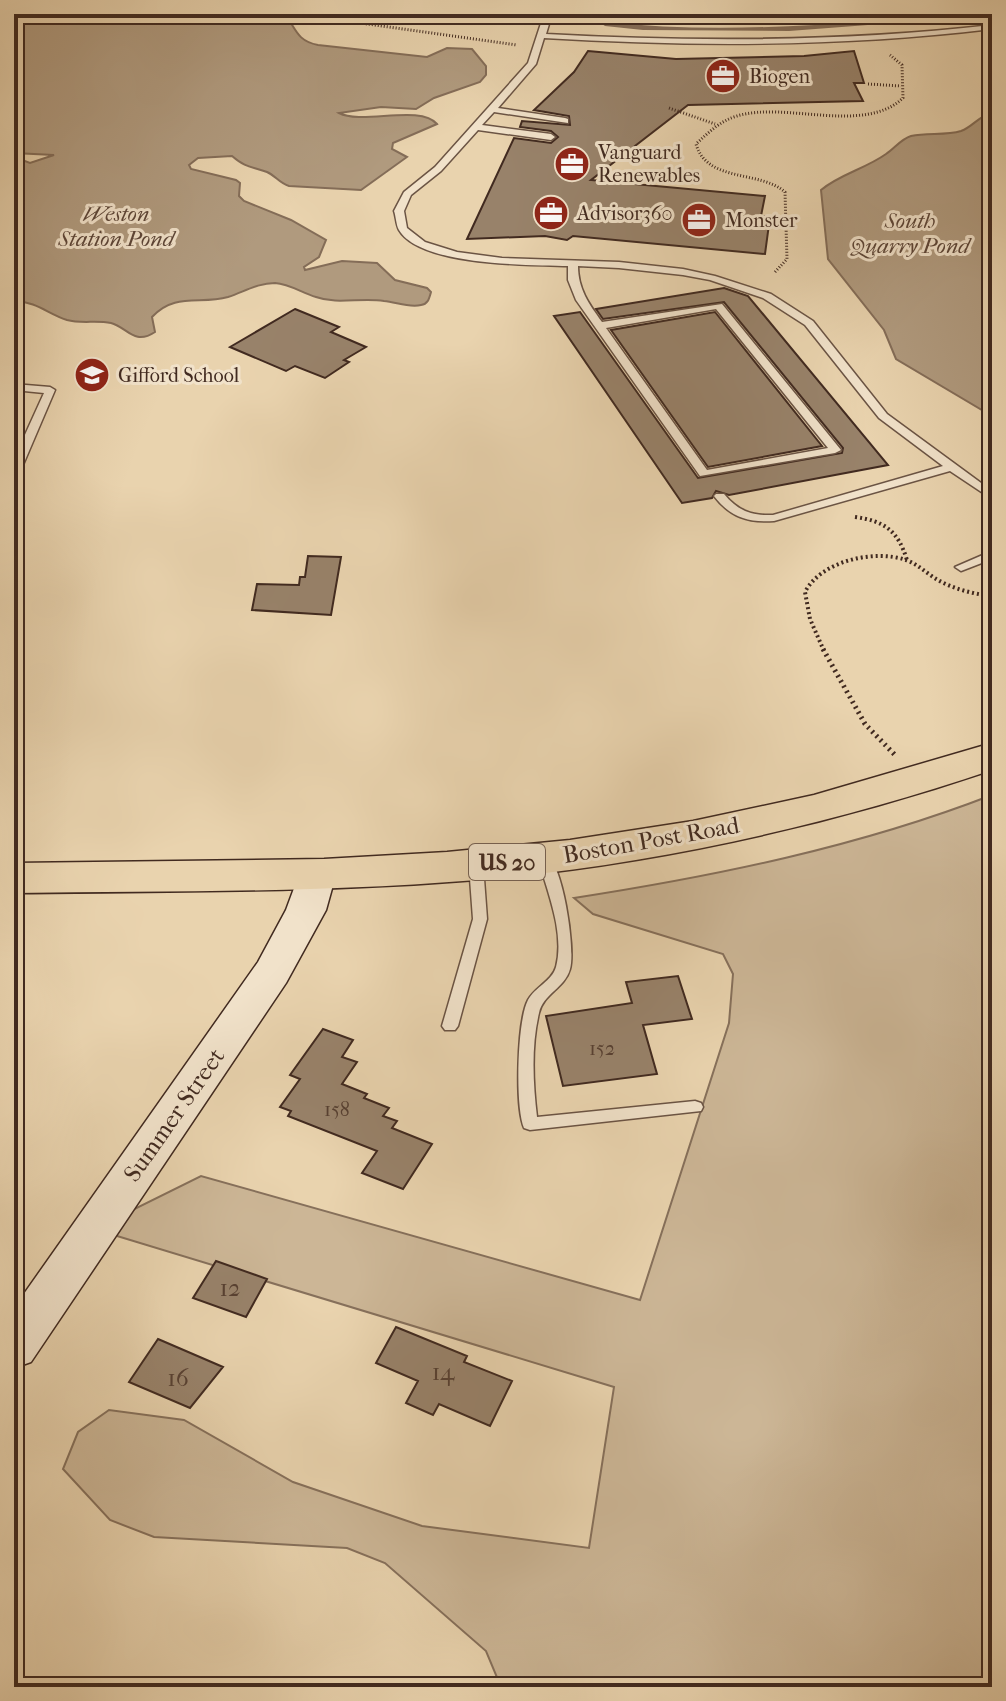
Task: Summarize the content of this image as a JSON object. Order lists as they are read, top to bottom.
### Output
{
  "streets": {
    "main road": ["Boston Post Road", "US 20"],
    "street": ["Summer Street"]
  },
  "crossings": [
    ["Boston Post Road", "Summer Street"]
  ],
  "water": ["Weston Station Pond", "South Quarry Pond"],
  "places": {
    "office": [
      "Biogen",
      "Vanguard Renewables",
      "Advisor360",
      "Monster"
    ],
    "school or university": ["Gifford School"]
  },
  "house_numbers": [
    "152",
    "158",
    "12",
    "14",
    "16"
  ]
}
